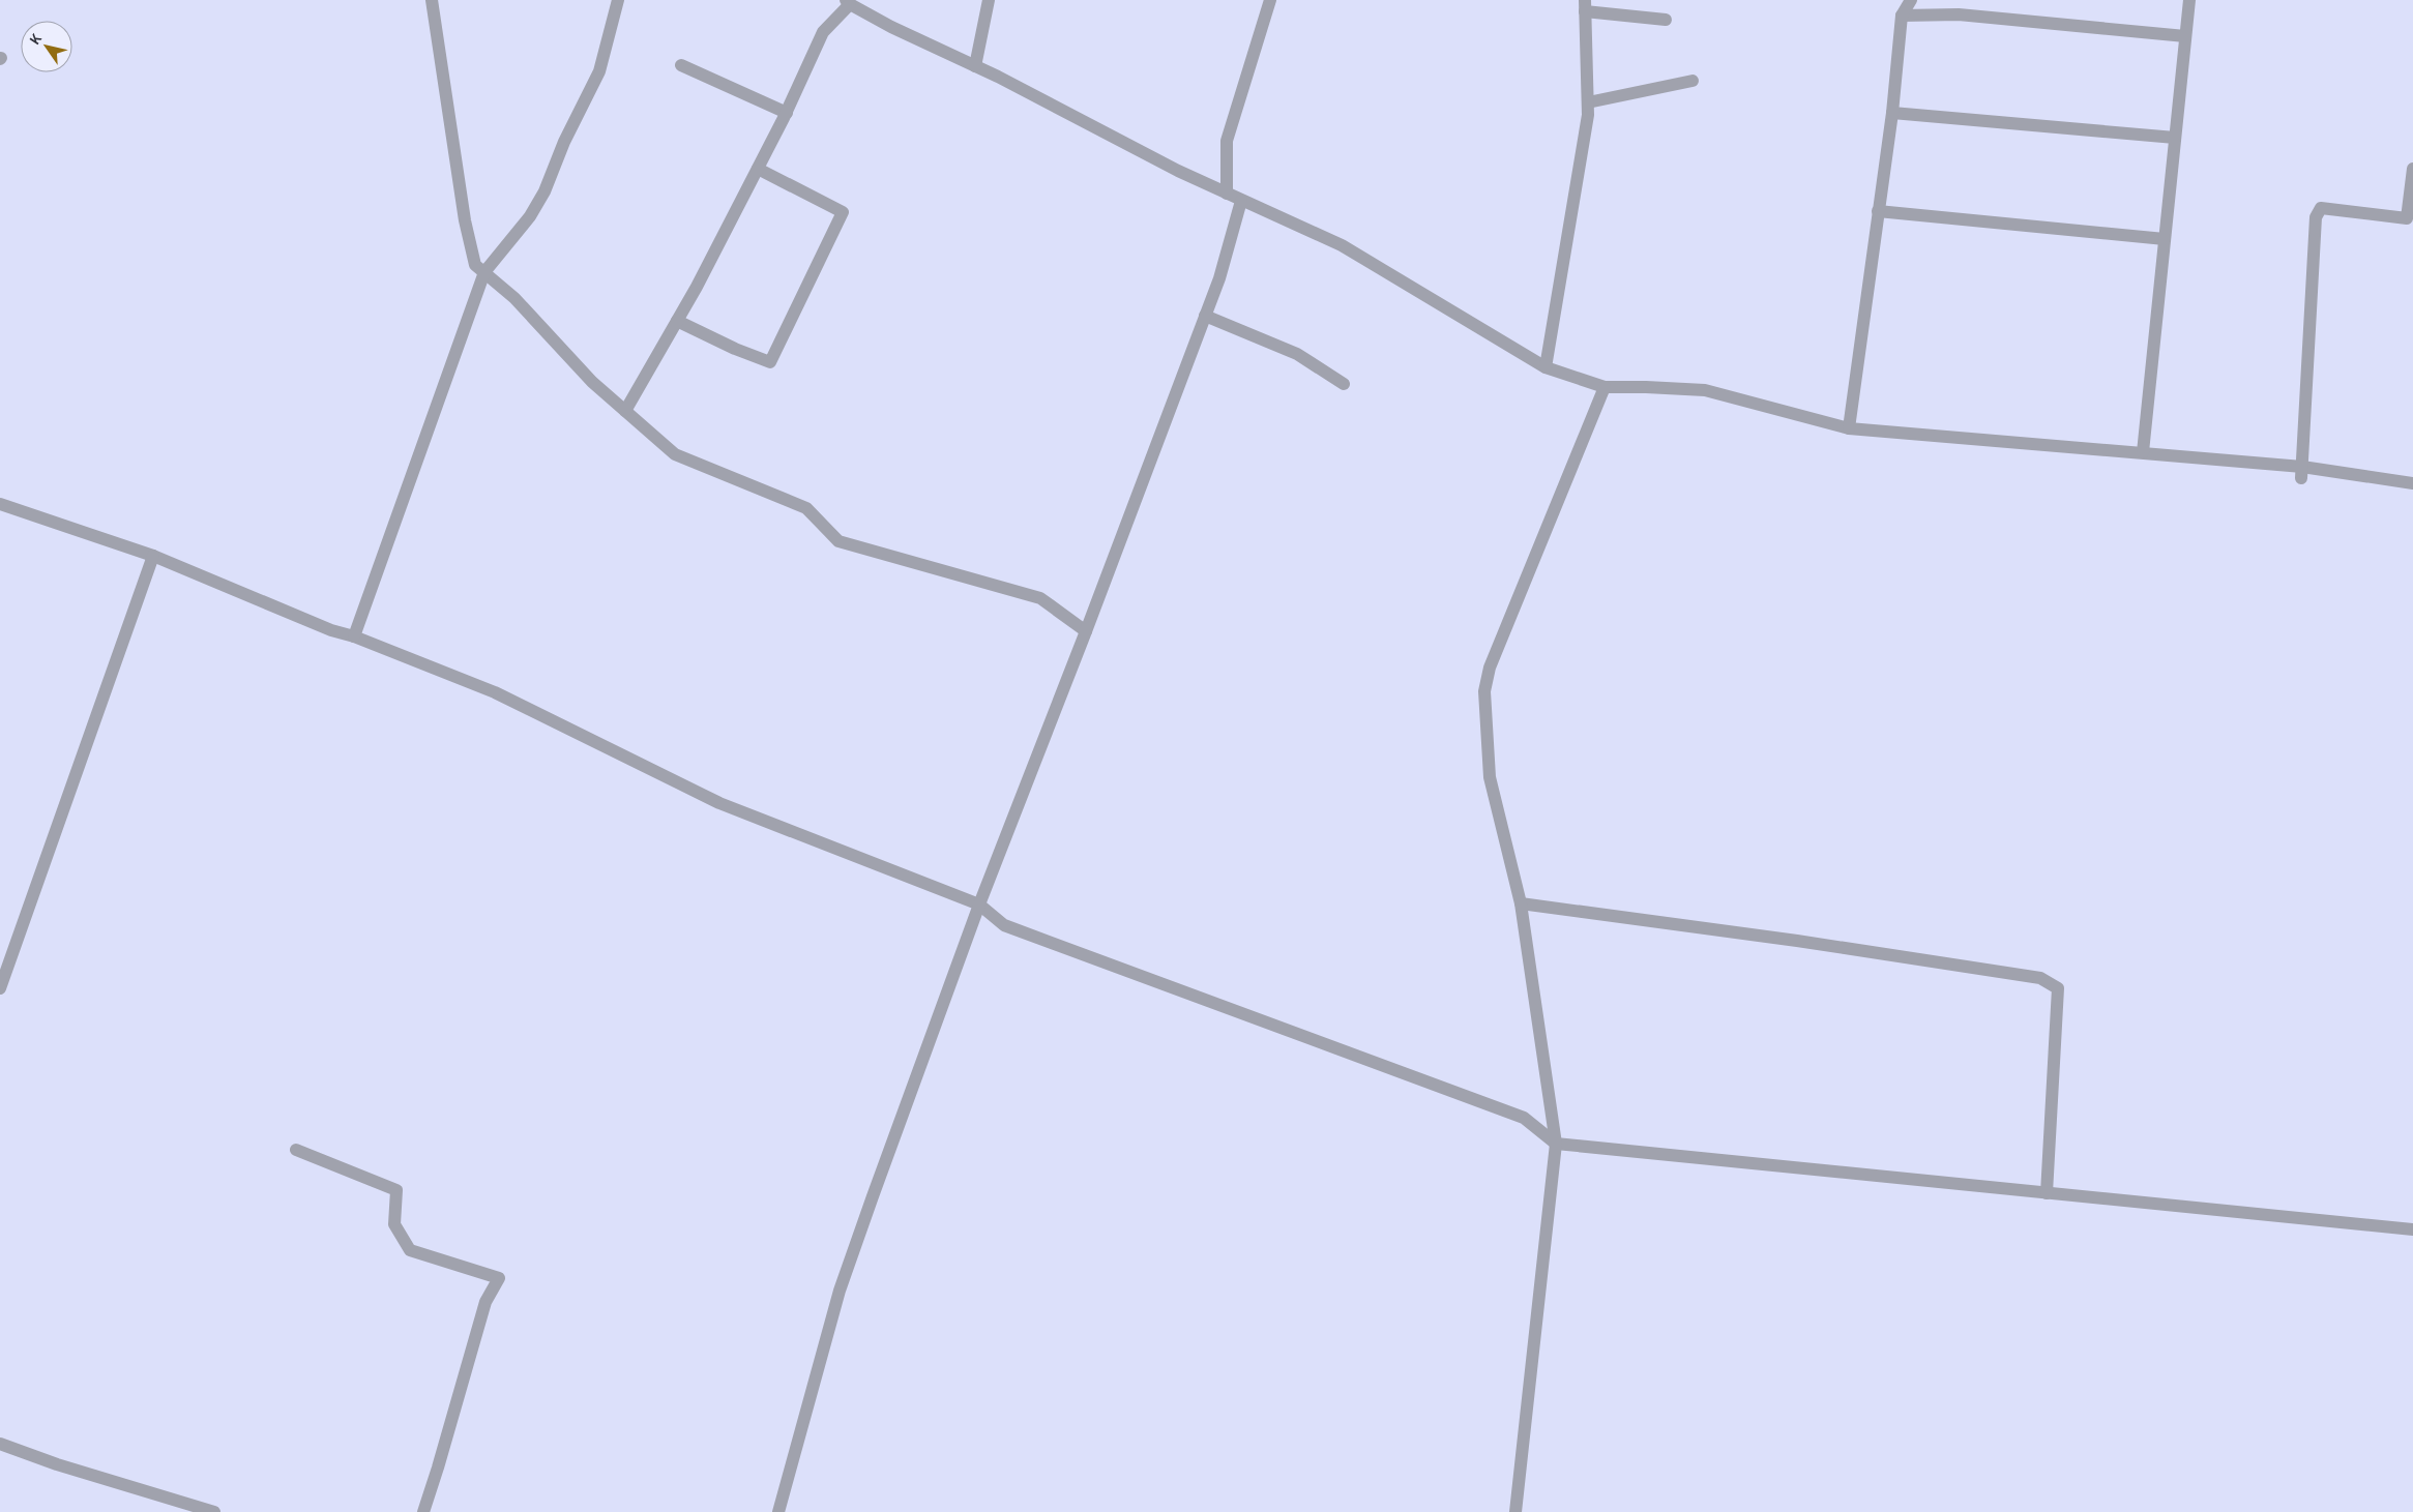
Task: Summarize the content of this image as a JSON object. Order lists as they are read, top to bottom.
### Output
{
  "north": "top left"
}
